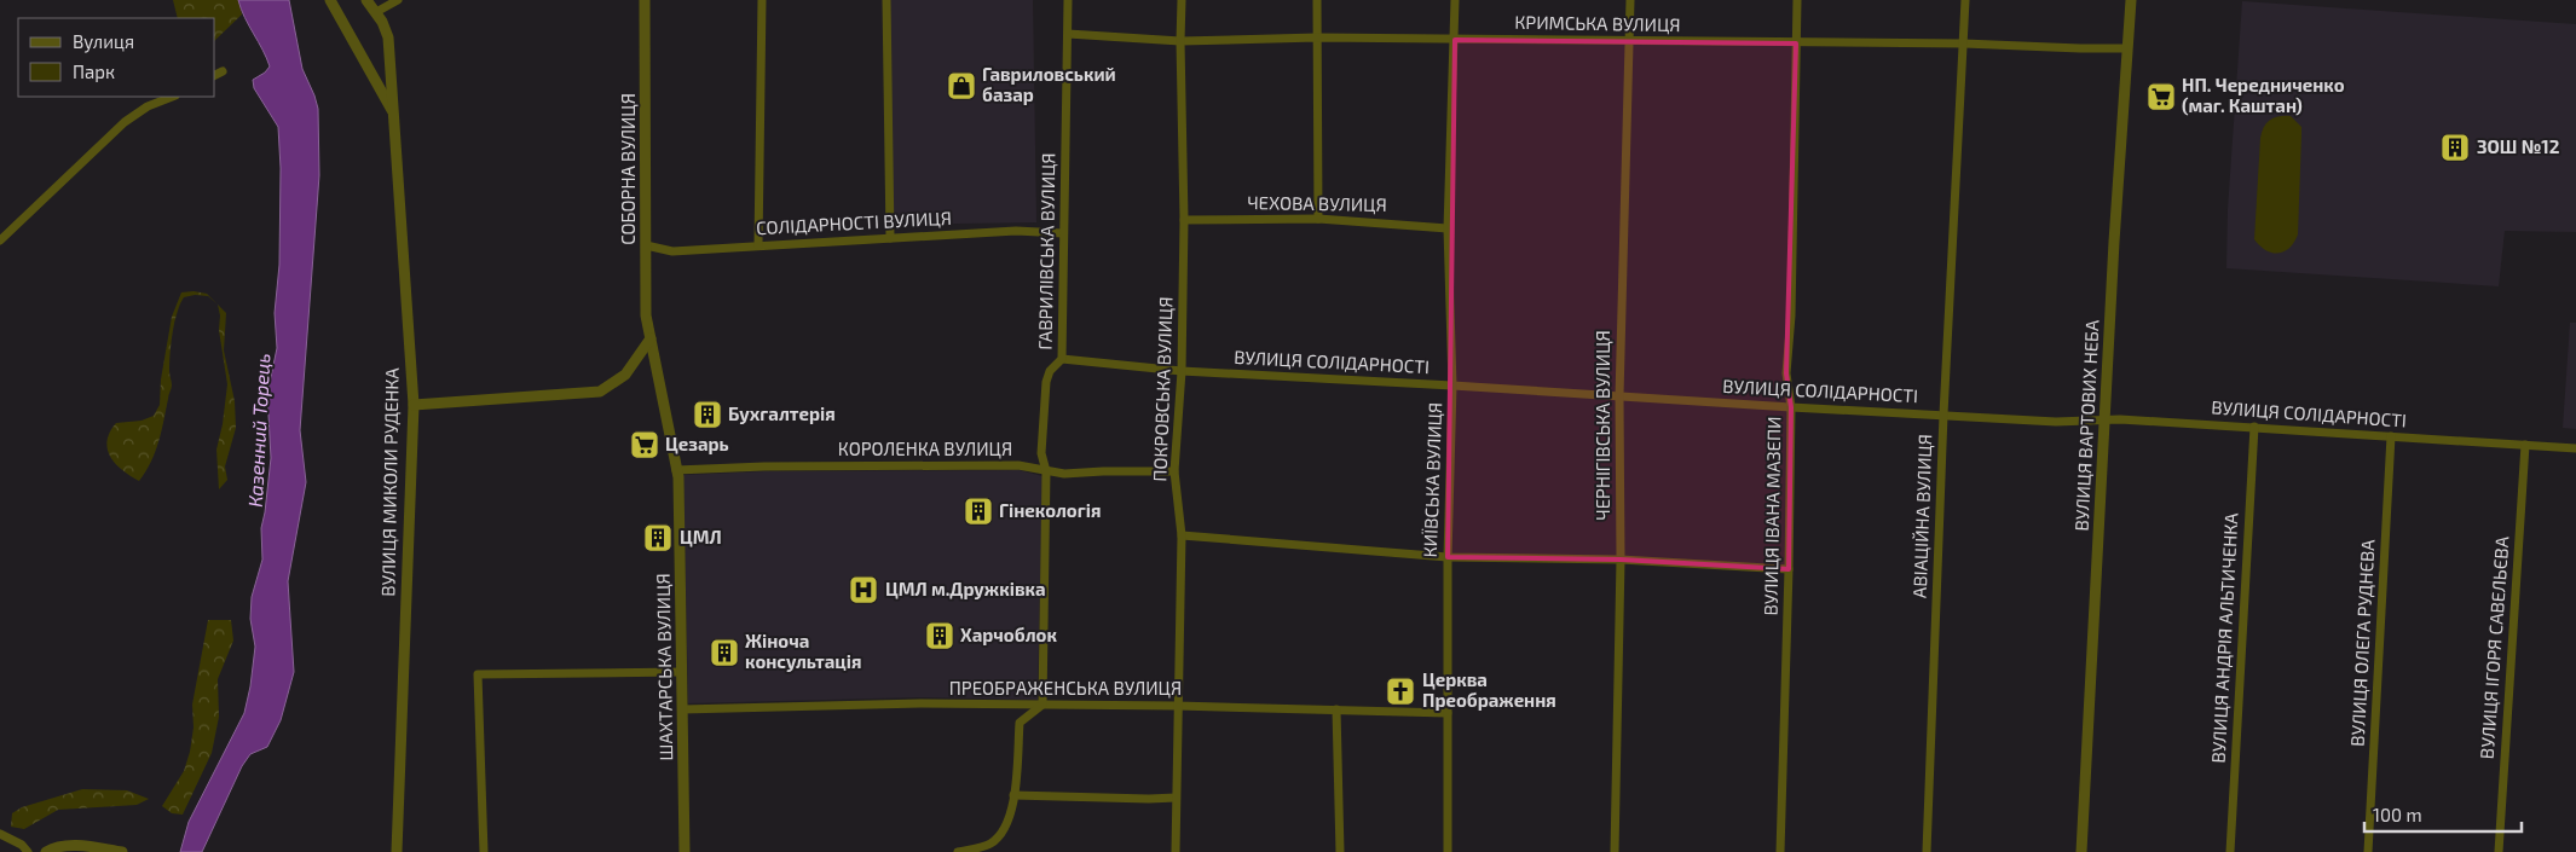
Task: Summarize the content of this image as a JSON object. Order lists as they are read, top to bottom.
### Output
{
  "streets": {
    "street": [
      "КРИМСЬКА ВУЛИЦЯ",
      "СОБОРНА ВУЛИЦЯ",
      "ЧЕХОВА ВУЛИЦЯ",
      "СОЛІДАРНОСТІ ВУЛИЦЯ",
      "ГАВРИЛІВСЬКА ВУЛИЦЯ",
      "ВУЛИЦЯ СОЛІДАРНОСТІ",
      "ПОКРОВСЬКА ВУЛИЦЯ",
      "ЧЕРНІГІВСЬКА ВУЛИЦЯ",
      "ВУЛИЦЯ ВАРТОВИХ НЕБА",
      "КОРОЛЕНКА ВУЛИЦЯ",
      "КИЇВСЬКА ВУЛИЦЯ",
      "ВУЛИЦЯ МИКОЛИ РУДЕНКА",
      "ВУЛИЦЯ ІВАНА МАЗЕПИ",
      "АВІАЦІЙНА ВУЛИЦЯ",
      "ВУЛИЦЯ АНДРІЯ АЛЬТИЧЕНКА",
      "ВУЛИЦЯ ОЛЕГА РУДНЄВА",
      "ВУЛИЦЯ ІГОРЯ САВЕЛЬЄВА",
      "ШАХТАРСЬКА ВУЛИЦЯ",
      "ПРЕОБРАЖЕНСЬКА ВУЛИЦЯ"
    ]
  },
  "crossings": [
    ["КРИМСЬКА ВУЛИЦЯ", "ГАВРИЛІВСЬКА ВУЛИЦЯ"],
    ["КРИМСЬКА ВУЛИЦЯ", "ПОКРОВСЬКА ВУЛИЦЯ"],
    ["КРИМСЬКА ВУЛИЦЯ", "ЧЕРНІГІВСЬКА ВУЛИЦЯ"],
    ["КРИМСЬКА ВУЛИЦЯ", "ВУЛИЦЯ ВАРТОВИХ НЕБА"],
    ["КРИМСЬКА ВУЛИЦЯ", "КИЇВСЬКА ВУЛИЦЯ"],
    ["КРИМСЬКА ВУЛИЦЯ", "ВУЛИЦЯ ІВАНА МАЗЕПИ"],
    ["КРИМСЬКА ВУЛИЦЯ", "АВІАЦІЙНА ВУЛИЦЯ"],
    ["СОБОРНА ВУЛИЦЯ", "СОЛІДАРНОСТІ ВУЛИЦЯ"],
    ["СОБОРНА ВУЛИЦЯ", "ШАХТАРСЬКА ВУЛИЦЯ"],
    ["ЧЕХОВА ВУЛИЦЯ", "ПОКРОВСЬКА ВУЛИЦЯ"],
    ["ЧЕХОВА ВУЛИЦЯ", "КИЇВСЬКА ВУЛИЦЯ"],
    ["СОЛІДАРНОСТІ ВУЛИЦЯ", "ГАВРИЛІВСЬКА ВУЛИЦЯ"],
    ["ГАВРИЛІВСЬКА ВУЛИЦЯ", "ВУЛИЦЯ СОЛІДАРНОСТІ"],
    ["ГАВРИЛІВСЬКА ВУЛИЦЯ", "КОРОЛЕНКА ВУЛИЦЯ"],
    ["ГАВРИЛІВСЬКА ВУЛИЦЯ", "ПРЕОБРАЖЕНСЬКА ВУЛИЦЯ"],
    ["ВУЛИЦЯ СОЛІДАРНОСТІ", "ПОКРОВСЬКА ВУЛИЦЯ"],
    ["ВУЛИЦЯ СОЛІДАРНОСТІ", "ЧЕРНІГІВСЬКА ВУЛИЦЯ"],
    ["ВУЛИЦЯ СОЛІДАРНОСТІ", "ВУЛИЦЯ ВАРТОВИХ НЕБА"],
    ["ВУЛИЦЯ СОЛІДАРНОСТІ", "КИЇВСЬКА ВУЛИЦЯ"],
    ["ВУЛИЦЯ СОЛІДАРНОСТІ", "ВУЛИЦЯ ІВАНА МАЗЕПИ"],
    ["ВУЛИЦЯ СОЛІДАРНОСТІ", "АВІАЦІЙНА ВУЛИЦЯ"],
    ["ВУЛИЦЯ СОЛІДАРНОСТІ", "ВУЛИЦЯ АНДРІЯ АЛЬТИЧЕНКА"],
    ["ВУЛИЦЯ СОЛІДАРНОСТІ", "ВУЛИЦЯ ОЛЕГА РУДНЄВА"],
    ["ВУЛИЦЯ СОЛІДАРНОСТІ", "ВУЛИЦЯ ІГОРЯ САВЕЛЬЄВА"],
    ["ПОКРОВСЬКА ВУЛИЦЯ", "КОРОЛЕНКА ВУЛИЦЯ"],
    ["ПОКРОВСЬКА ВУЛИЦЯ", "ПРЕОБРАЖЕНСЬКА ВУЛИЦЯ"],
    ["КОРОЛЕНКА ВУЛИЦЯ", "ШАХТАРСЬКА ВУЛИЦЯ"],
    ["КИЇВСЬКА ВУЛИЦЯ", "ПРЕОБРАЖЕНСЬКА ВУЛИЦЯ"],
    ["ШАХТАРСЬКА ВУЛИЦЯ", "ПРЕОБРАЖЕНСЬКА ВУЛИЦЯ"]
  ],
  "water": ["Казенний Торець"],
  "places": {
    "shop": ["Гавриловський базар"],
    "supermarket": ["НП. Чередниченко (маг. Каштан)", "Цезарь"],
    "building": [
      "ЗОШ №12",
      "Бухгалтерія",
      "Гінекологія",
      "ЦМЛ",
      "Харчоблок",
      "Жіноча консультація"
    ],
    "hospital": ["ЦМЛ м.Дружківка"],
    "church": ["Церква Преображення"]
  },
  "legend": ["Вулиця", "Парк"],
  "scale_bar": "100 m"
}
